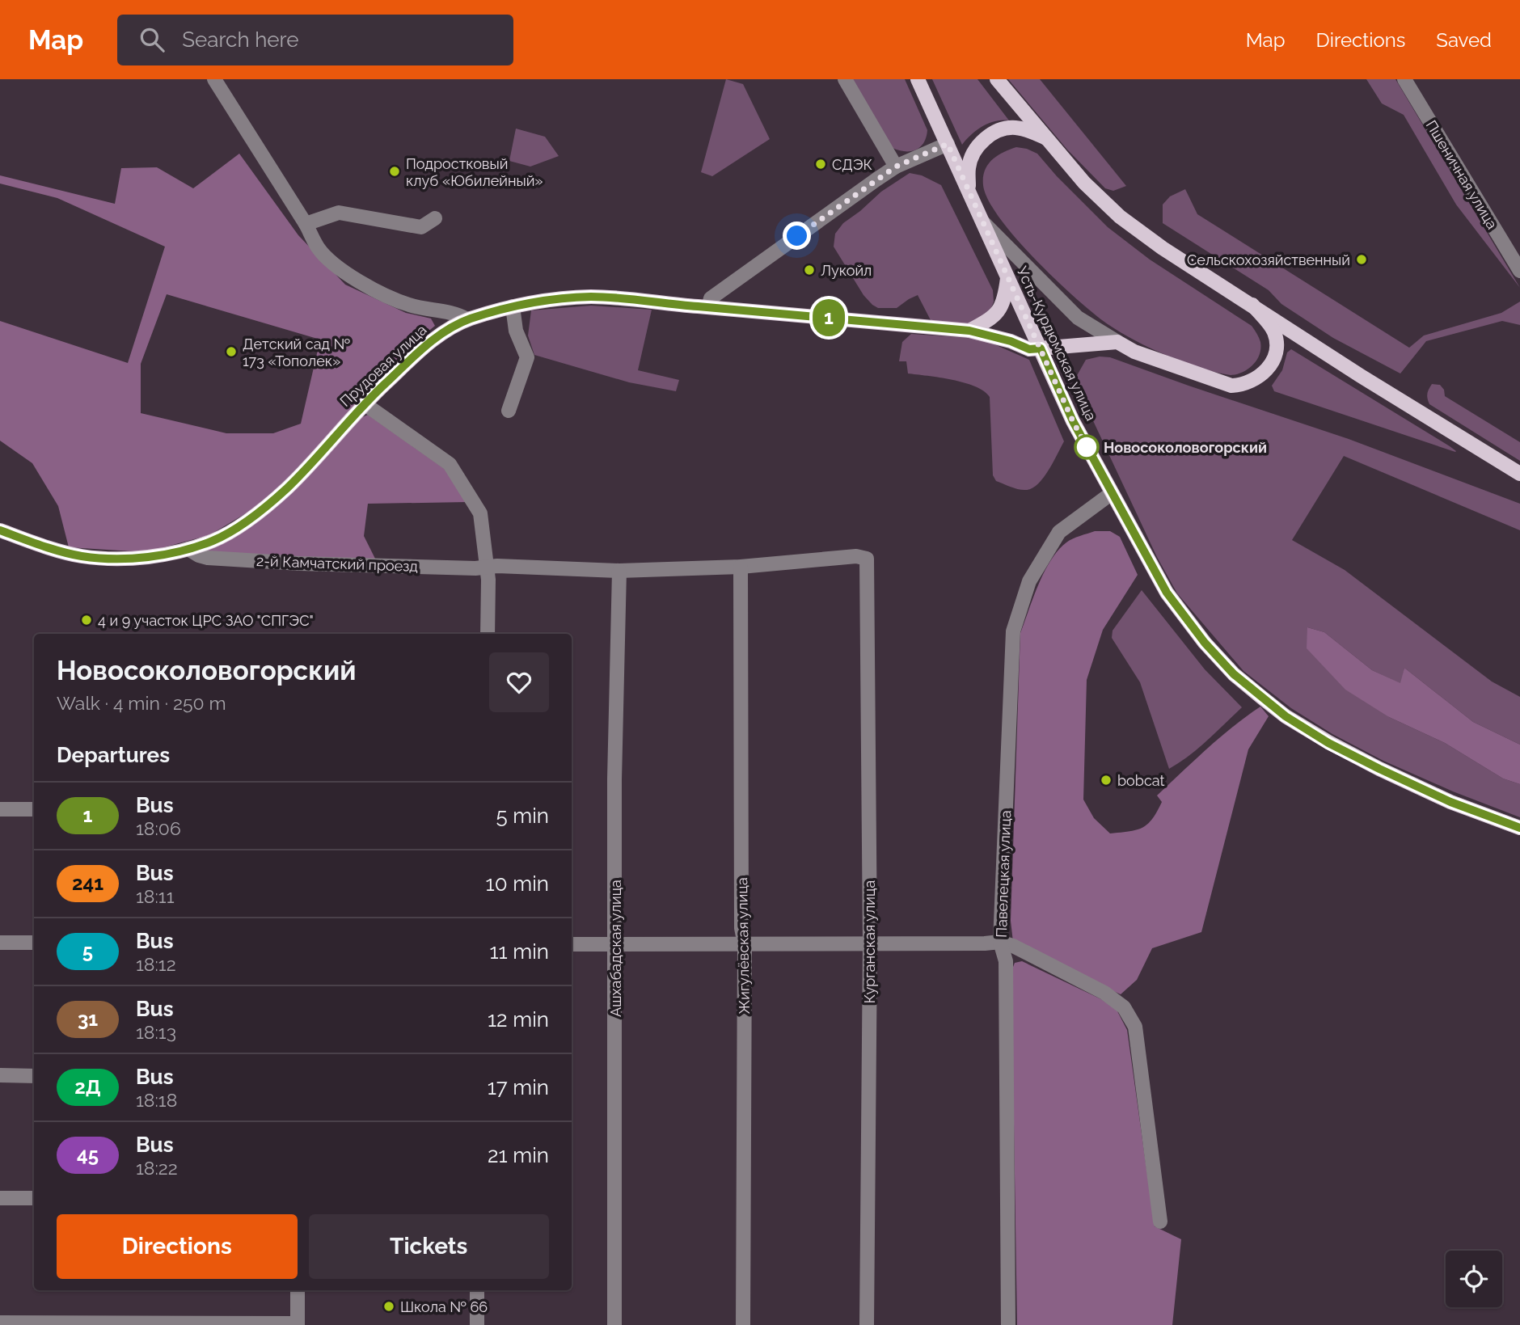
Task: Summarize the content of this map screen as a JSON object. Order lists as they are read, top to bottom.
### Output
{
  "streets": {
    "main road": ["Усть-Курдюмская улица", "Прудовая улица"],
    "street": [
      "Пшеничная улица",
      "2-й Камчатский проезд",
      "Павелецкая улица",
      "Курганская улица",
      "Жигулёвская улица",
      "Ашхабадская улица"
    ]
  },
  "crossings": [
    ["Усть-Курдюмская улица", "Прудовая улица"],
    ["Усть-Курдюмская улица", "Павелецкая улица"],
    ["Прудовая улица", "2-й Камчатский проезд"],
    ["Курганская улица", "Жигулёвская улица"]
  ],
  "places": [
    "СДЭК",
    "Подростковый клуб «Юбилейный»",
    "Сельскохозяйственный",
    "Лукойл",
    "Детский сад № 173 «Тополек»",
    "Новосоколовогорский",
    "4 и 9 участок ЦРС ЗАО \"СПГЭС\"",
    "bobcat",
    "Школа № 66"
  ],
  "lines": ["bus line 1"],
  "page": {
    "header": "Map",
    "search": "Search here",
    "nav": ["Map", "Directions", "Saved"],
    "on_map": "1",
    "heading": [
      ["Новосоколовогорский", "Walk · 4 min · 250 m"],
      "Departures"
    ],
    "list": [
      {
        "mark": "1",
        "name": "Bus",
        "note": "18:06",
        "value": "5 min"
      },
      {
        "mark": "241",
        "name": "Bus",
        "note": "18:11",
        "value": "10 min"
      },
      {
        "mark": "5",
        "name": "Bus",
        "note": "18:12",
        "value": "11 min"
      },
      {
        "mark": "31",
        "name": "Bus",
        "note": "18:13",
        "value": "12 min"
      },
      {
        "mark": "2Д",
        "name": "Bus",
        "note": "18:18",
        "value": "17 min"
      },
      {
        "mark": "45",
        "name": "Bus",
        "note": "18:22",
        "value": "21 min"
      }
    ],
    "buttons": ["Directions", "Tickets"]
  }
}
